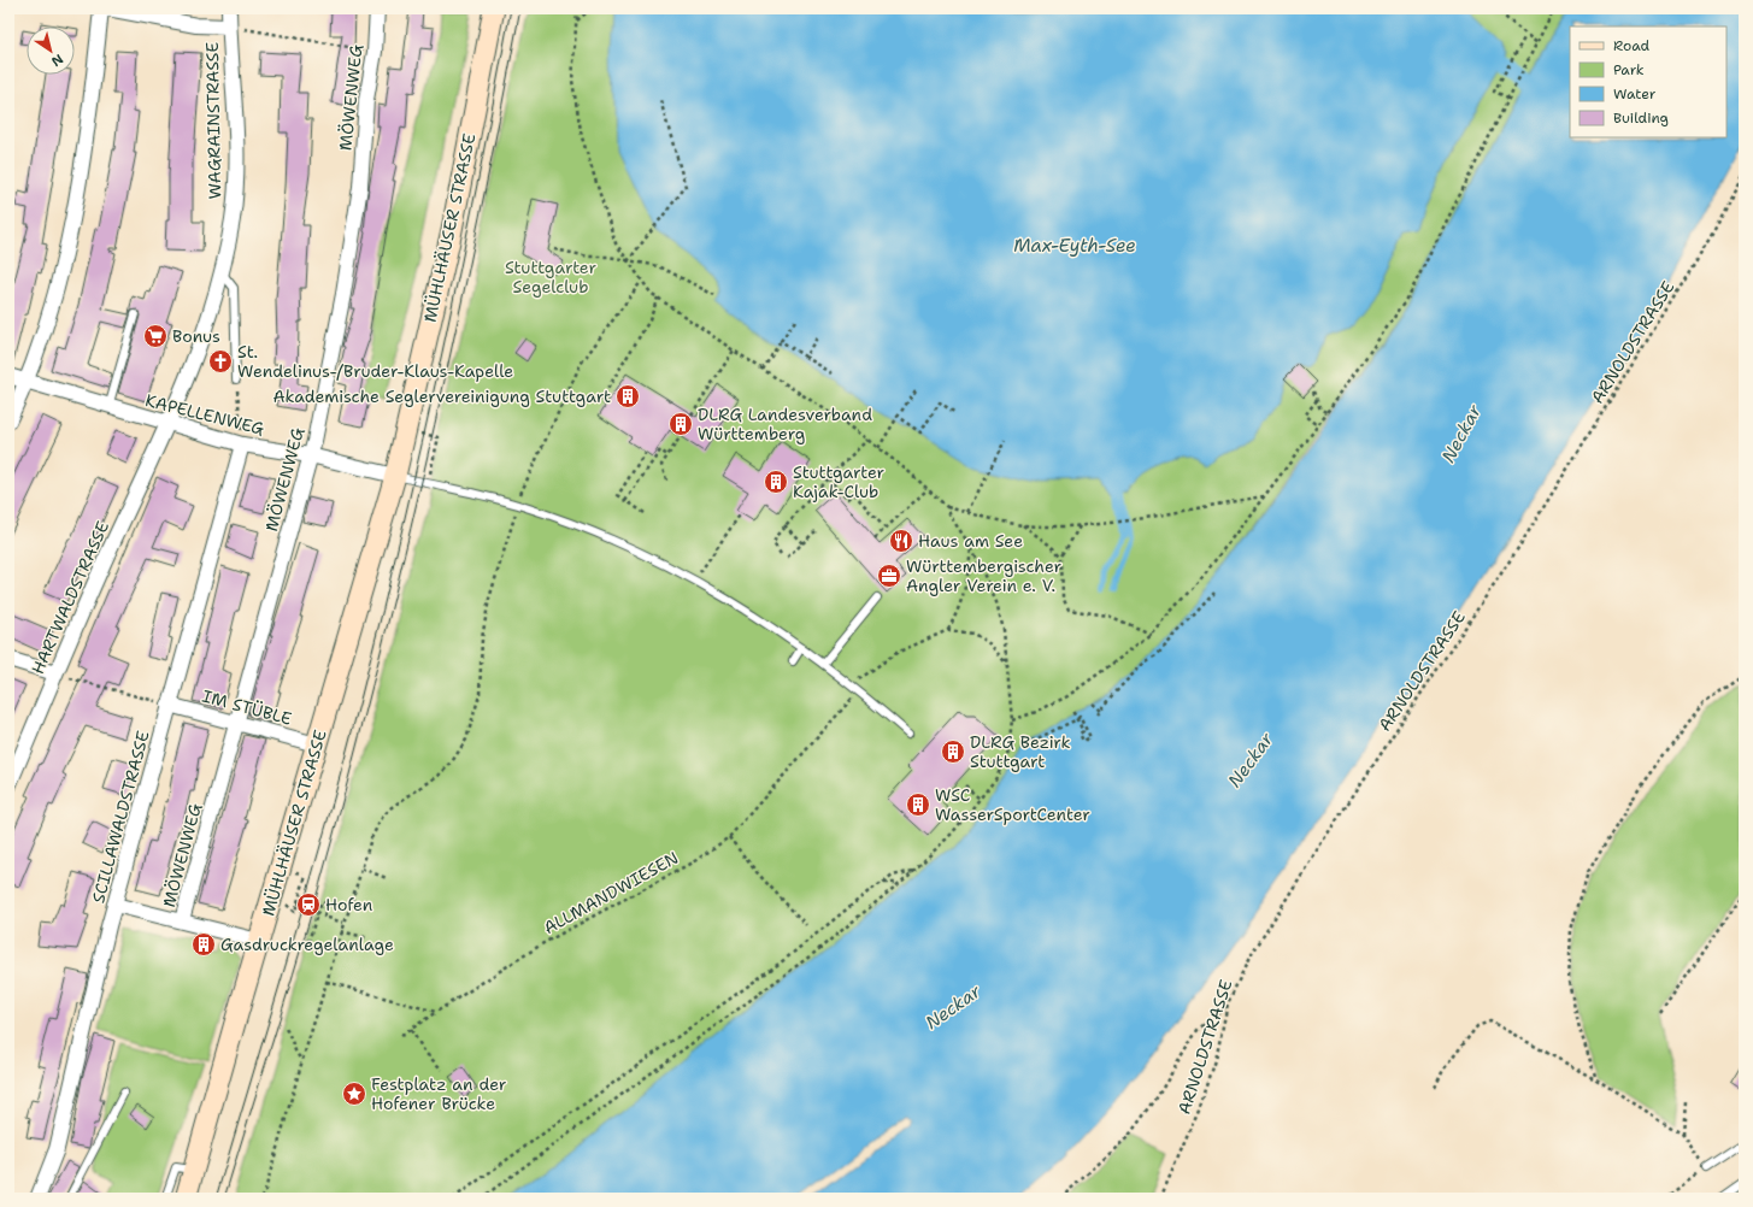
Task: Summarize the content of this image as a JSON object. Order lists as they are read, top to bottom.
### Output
{
  "streets": {
    "main road": ["MÜHLHÄUSER STRASSE"],
    "street": [
      "MÖWENWEG",
      "WAGRAINSTRASSE",
      "KAPELLENWEG",
      "HARTWALDSTRASSE",
      "IM STÜBLE",
      "SCILLAWALDSTRASSE"
    ],
    "path": ["ARNOLDSTRASSE", "ALLMANDWIESEN"]
  },
  "crossings": [
    ["MÖWENWEG", "KAPELLENWEG"],
    ["MÖWENWEG", "IM STÜBLE"],
    ["WAGRAINSTRASSE", "KAPELLENWEG"],
    ["WAGRAINSTRASSE", "HARTWALDSTRASSE"],
    ["MÜHLHÄUSER STRASSE", "KAPELLENWEG"],
    ["MÜHLHÄUSER STRASSE", "IM STÜBLE"],
    ["KAPELLENWEG", "HARTWALDSTRASSE"],
    ["KAPELLENWEG", "SCILLAWALDSTRASSE"],
    ["IM STÜBLE", "SCILLAWALDSTRASSE"]
  ],
  "water": ["Max-Eyth-See", "Neckar"],
  "parks": ["Stuttgarter Segelclub"],
  "places": {
    "supermarket": ["Bonus"],
    "church": ["St. Wendelinus-/Bruder-Klaus-Kapelle"],
    "building": [
      "Akademische Seglervereinigung Stuttgart",
      "DLRG Landesverband Württemberg",
      "Stuttgarter Kajak-Club",
      "DLRG Bezirk Stuttgart",
      "WSC WasserSportCenter",
      "Gasdruckregelanlage"
    ],
    "restaurant": ["Haus am See"],
    "office": ["Württembergischer Angler Verein e. V."],
    "station": ["Hofen"],
    "place": ["Festplatz an der Hofener Brücke"]
  },
  "legend": [
    "Road",
    "Park",
    "Water",
    "Building"
  ],
  "north": "bottom right"
}
